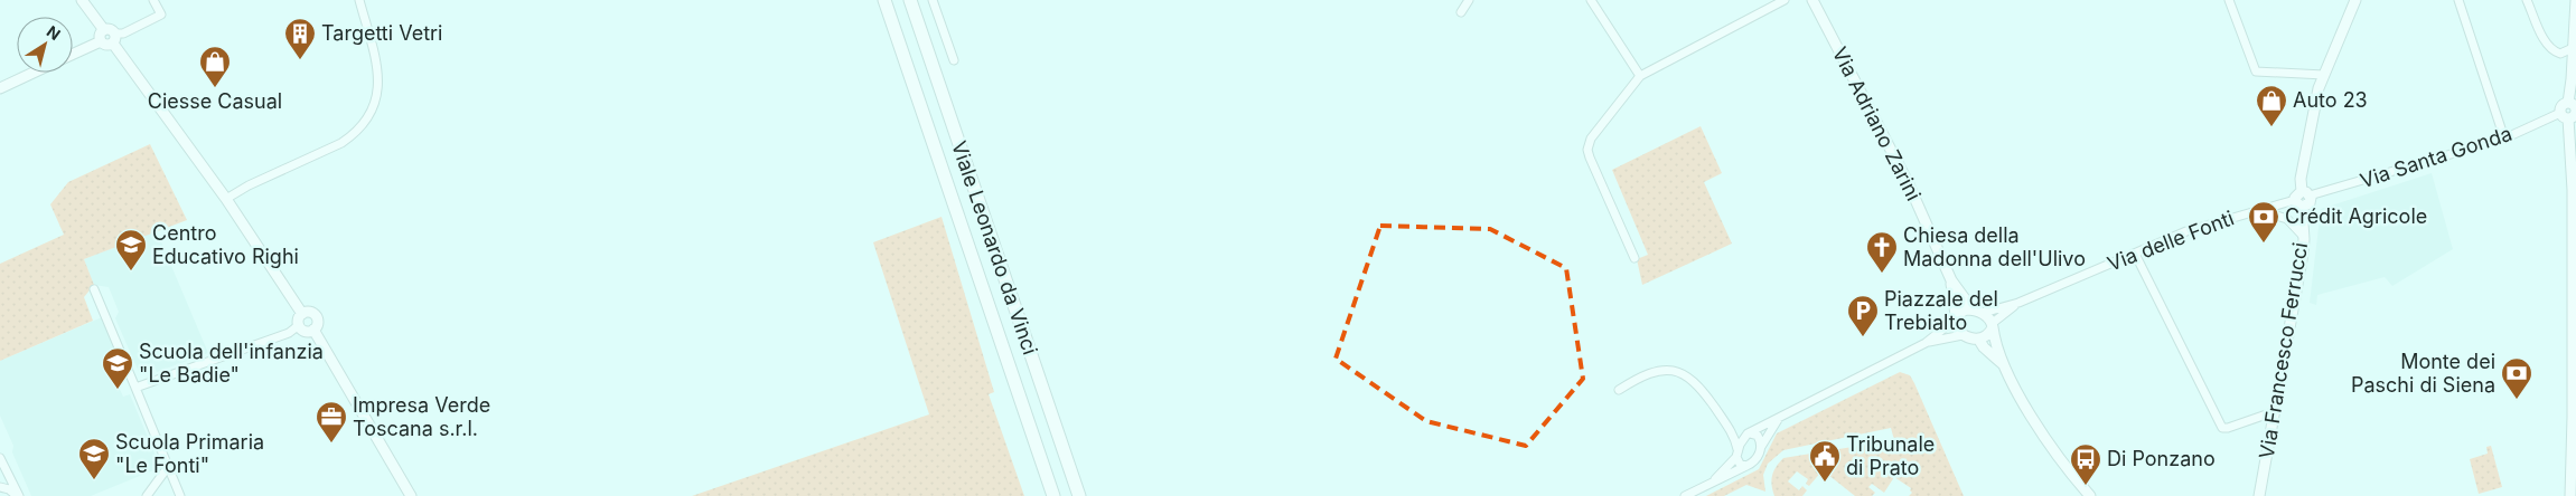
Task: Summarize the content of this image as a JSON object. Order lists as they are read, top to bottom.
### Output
{
  "streets": {
    "highway": ["Viale Leonardo da Vinci"],
    "street": [
      "Via Adriano Zarini",
      "Via Santa Gonda",
      "Via delle Fonti",
      "Via Francesco Ferrucci"
    ]
  },
  "crossings": [
    ["Via Santa Gonda", "Via delle Fonti"],
    ["Via Santa Gonda", "Via Francesco Ferrucci"],
    ["Via delle Fonti", "Via Francesco Ferrucci"]
  ],
  "places": {
    "building": ["Targetti Vetri"],
    "shop": ["Ciesse Casual", "Auto 23"],
    "bank": ["Crédit Agricole", "Monte dei Paschi di Siena"],
    "school or university": ["Centro Educativo Righi", "Scuola dell'infanzia \"Le Badie\"", "Scuola Primaria \"Le Fonti\""],
    "church": ["Chiesa della Madonna dell'Ulivo"],
    "parking": ["Piazzale del Trebialto"],
    "office": ["Impresa Verde Toscana s.r.l."],
    "public building": ["Tribunale di Prato"],
    "bus stop": ["Di Ponzano"]
  },
  "north": "top right"
}
